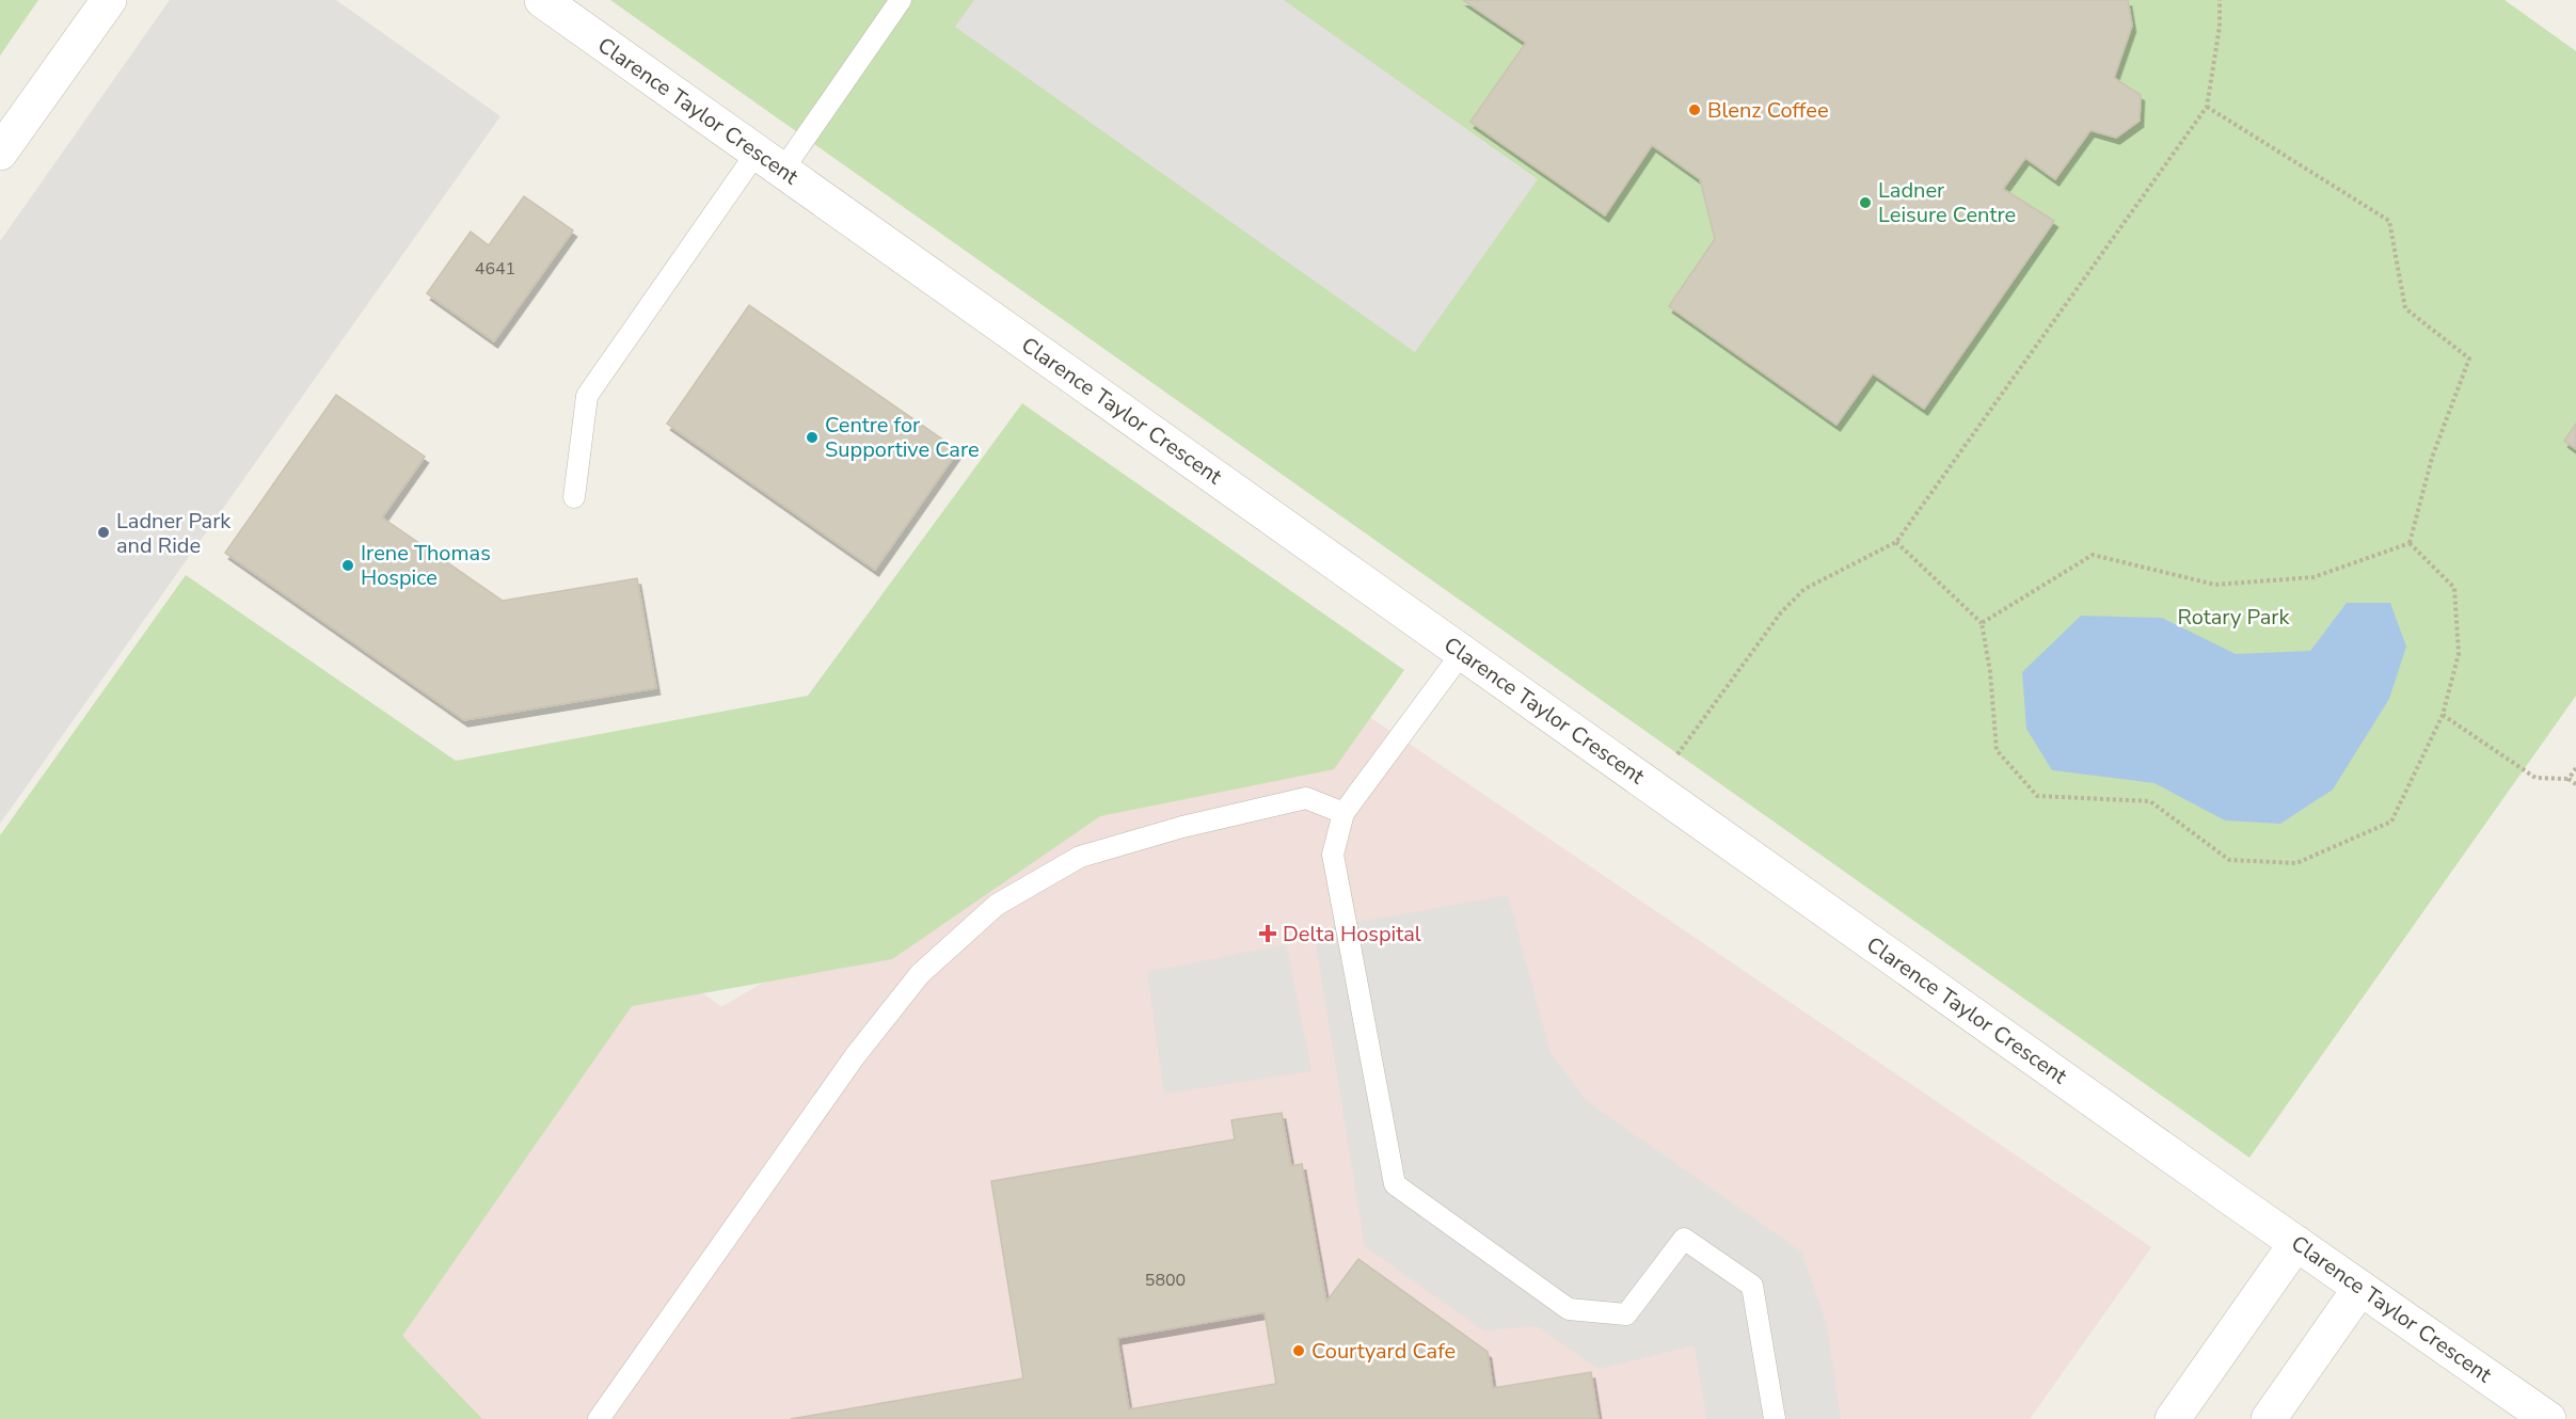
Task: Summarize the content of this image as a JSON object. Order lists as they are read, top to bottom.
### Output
{
  "streets": {
    "street": ["Clarence Taylor Crescent"]
  },
  "parks": ["Rotary Park"],
  "places": {
    "other": [
      "Blenz Coffee",
      "Ladner Leisure Centre",
      "Centre for Supportive Care",
      "Ladner Park and Ride",
      "Irene Thomas Hospice",
      "Courtyard Cafe"
    ],
    "health": ["Delta Hospital"]
  },
  "house_numbers": ["4641", "5800"]
}
